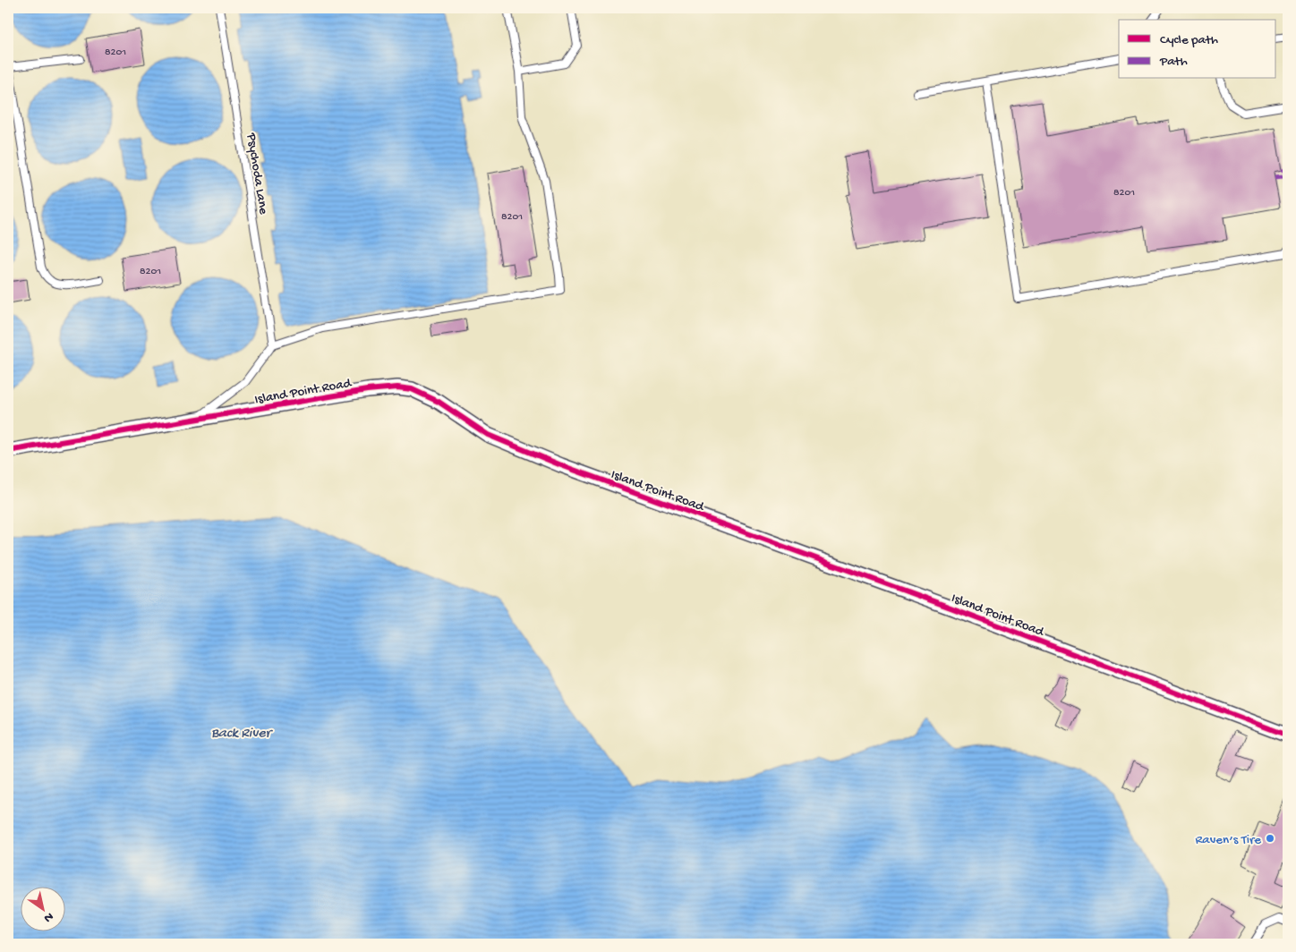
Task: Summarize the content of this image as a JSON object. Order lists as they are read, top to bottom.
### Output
{
  "streets": {
    "street": ["Island Point Road"],
    "lane": ["Psychoda Lane"]
  },
  "water": ["Back River"],
  "places": ["Raven’s Tire"],
  "house_numbers": [
    "8201",
    "8201",
    "8201",
    "8201"
  ],
  "legend": ["Cycle path", "Path"],
  "north": "bottom right"
}
